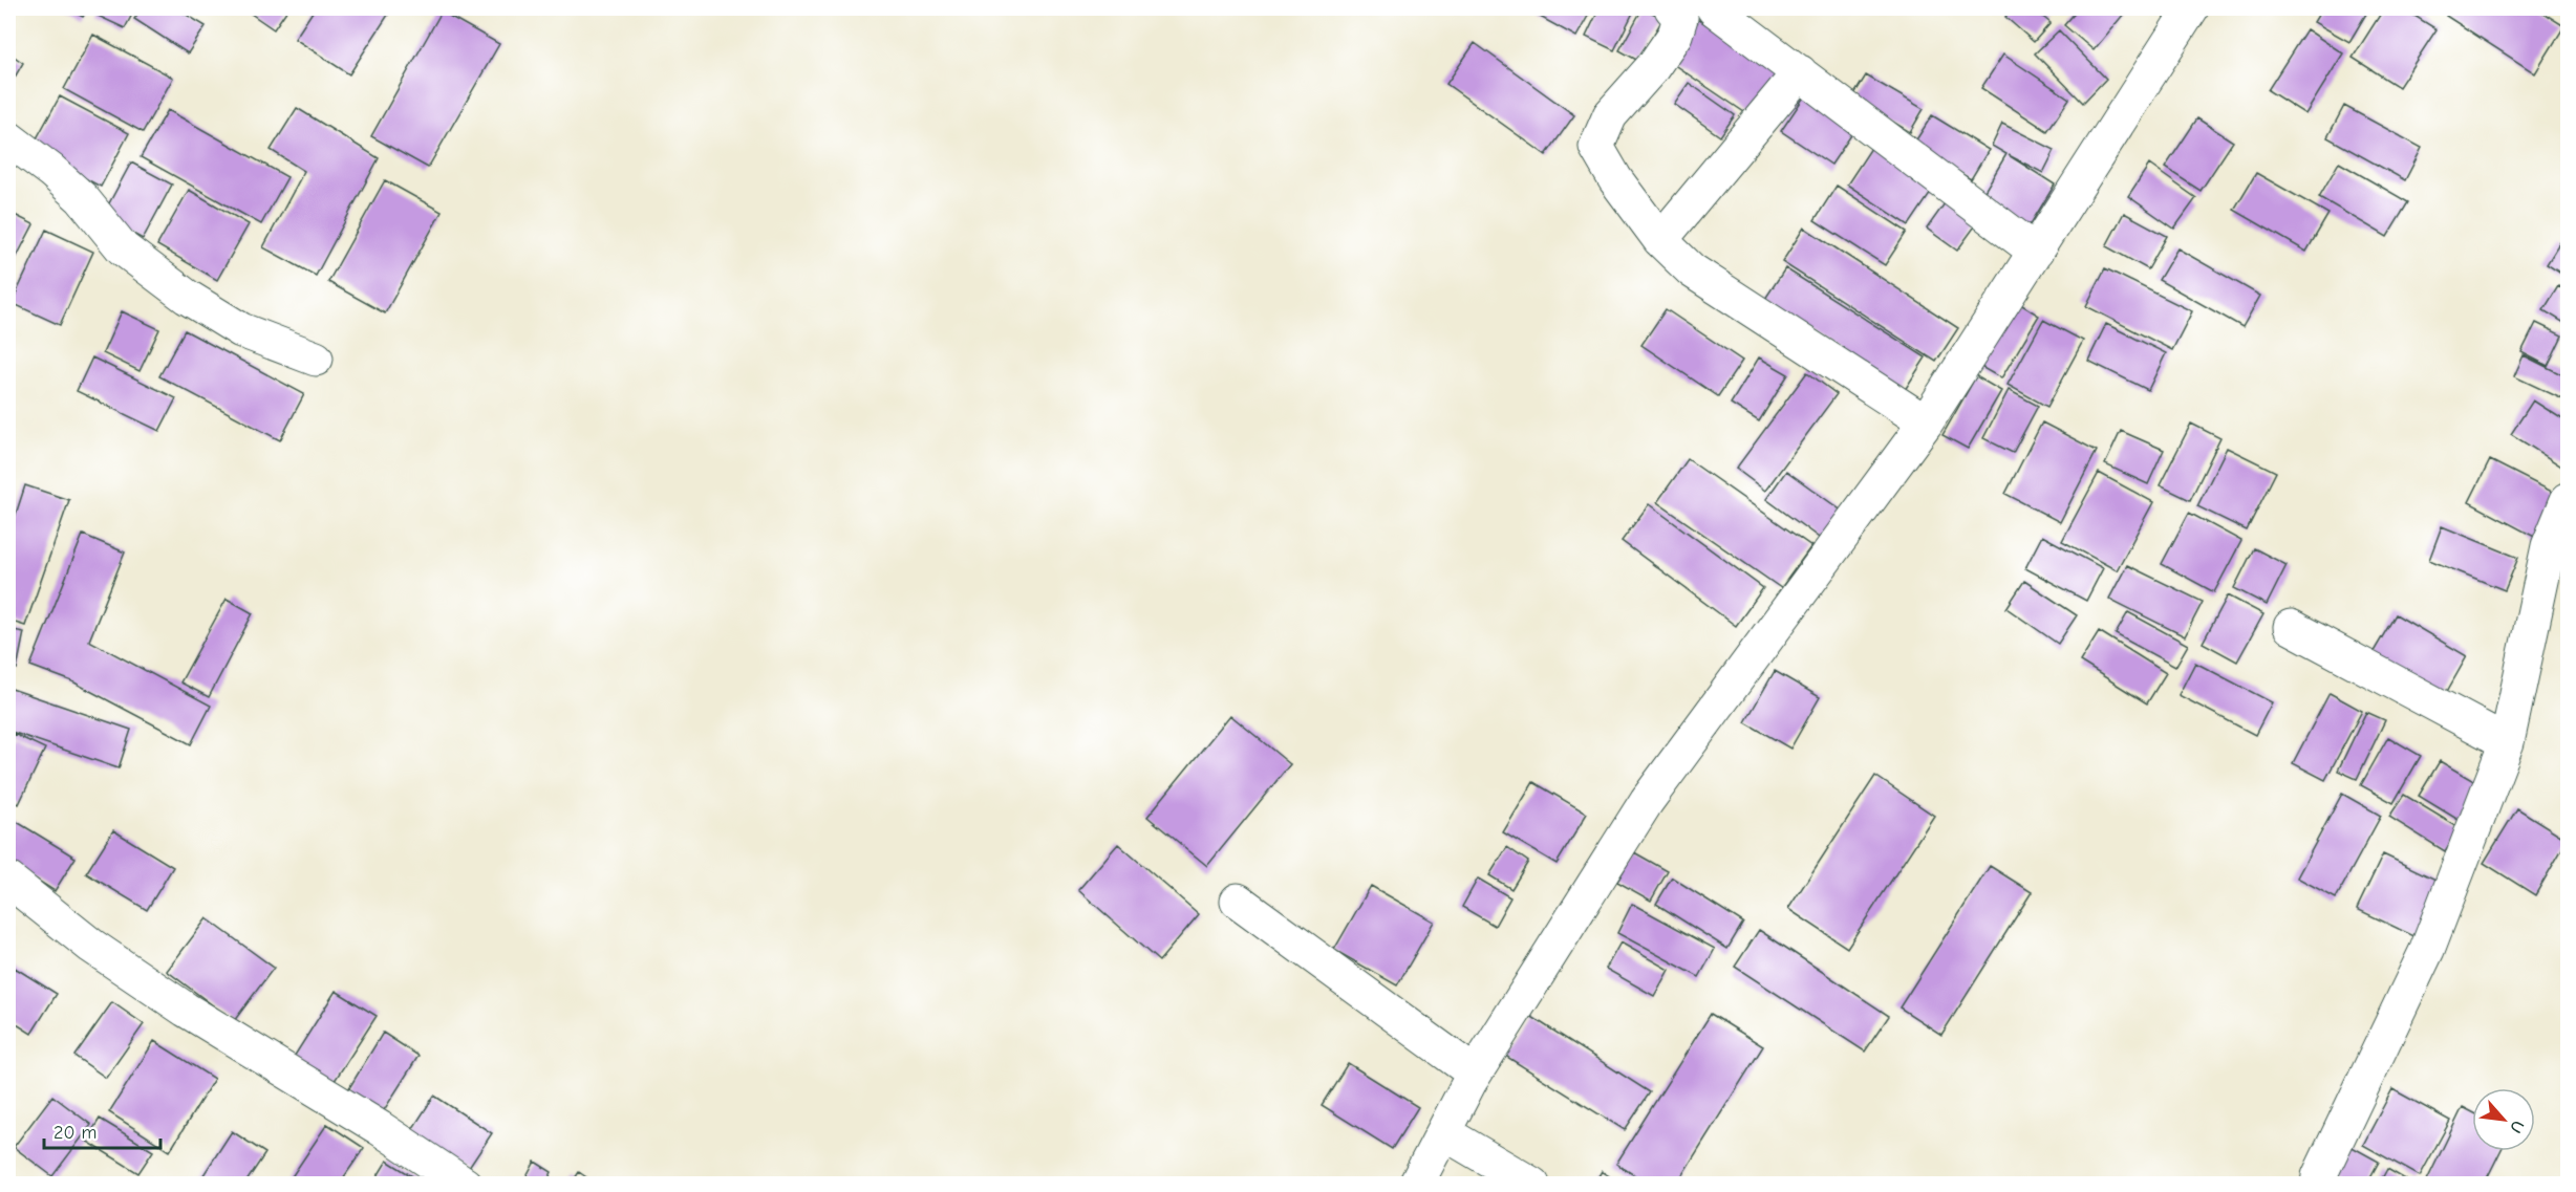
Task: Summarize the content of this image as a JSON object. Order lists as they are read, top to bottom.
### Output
{
  "scale_bar": "20 m",
  "north": "bottom right"
}
